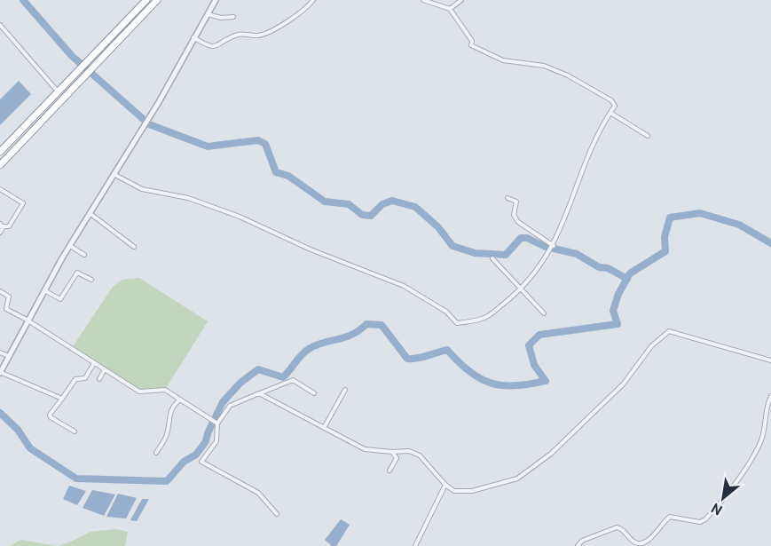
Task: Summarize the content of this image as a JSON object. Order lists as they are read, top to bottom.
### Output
{
  "north": "bottom left"
}
